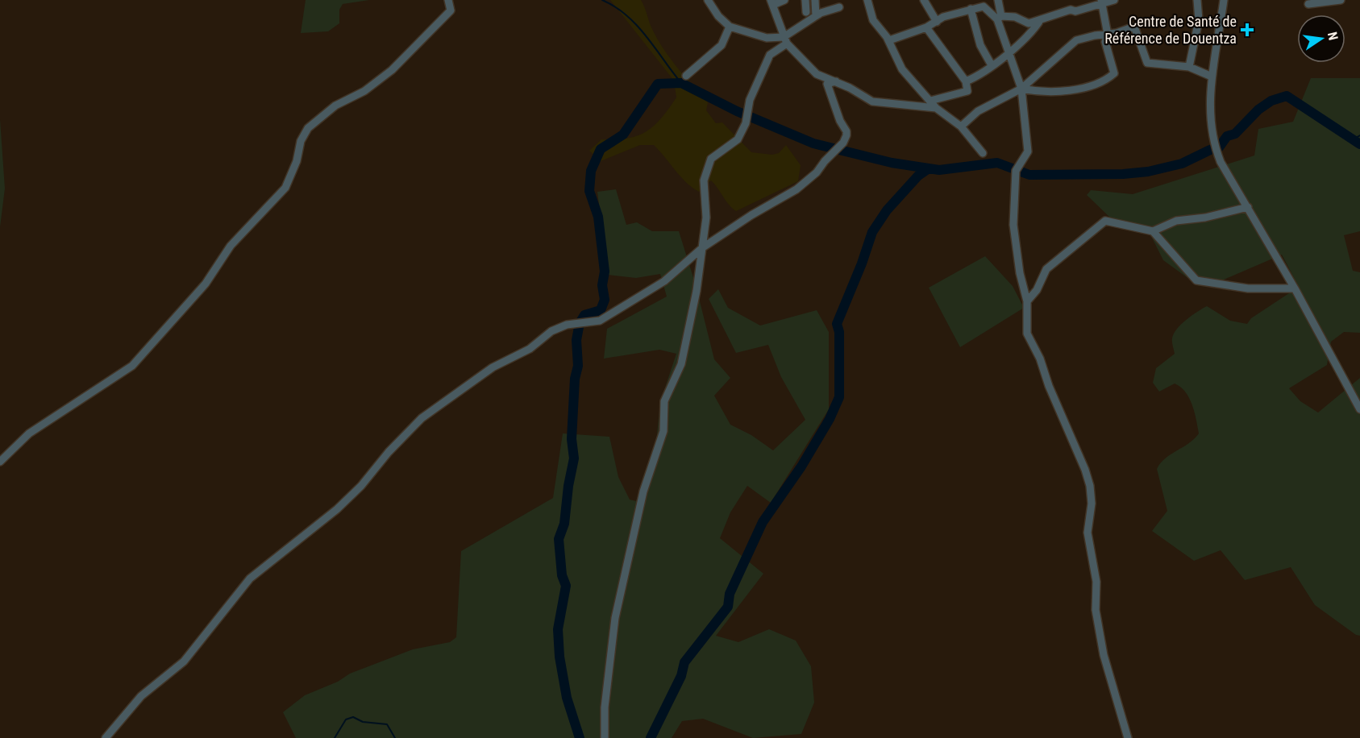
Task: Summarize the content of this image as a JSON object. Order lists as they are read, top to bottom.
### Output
{
  "places": {
    "health": ["Centre de Santé de Référence de Douentza"]
  },
  "north": "right"
}
